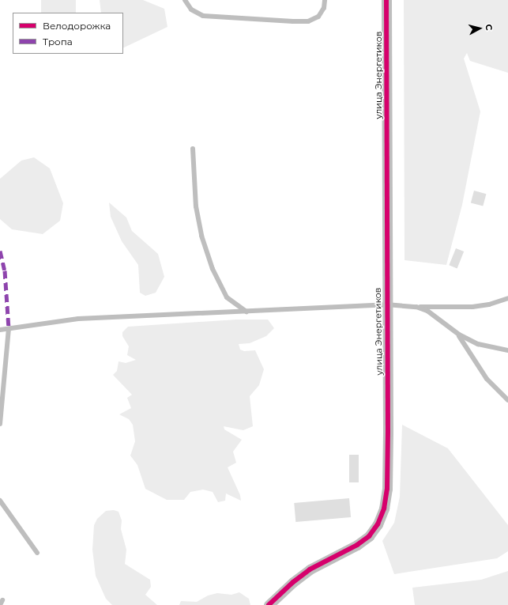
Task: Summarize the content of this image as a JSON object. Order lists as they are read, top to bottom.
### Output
{
  "streets": {
    "street": ["улица Энергетиков"]
  },
  "legend": ["Велодорожка", "Тропа"],
  "north": "right"
}
